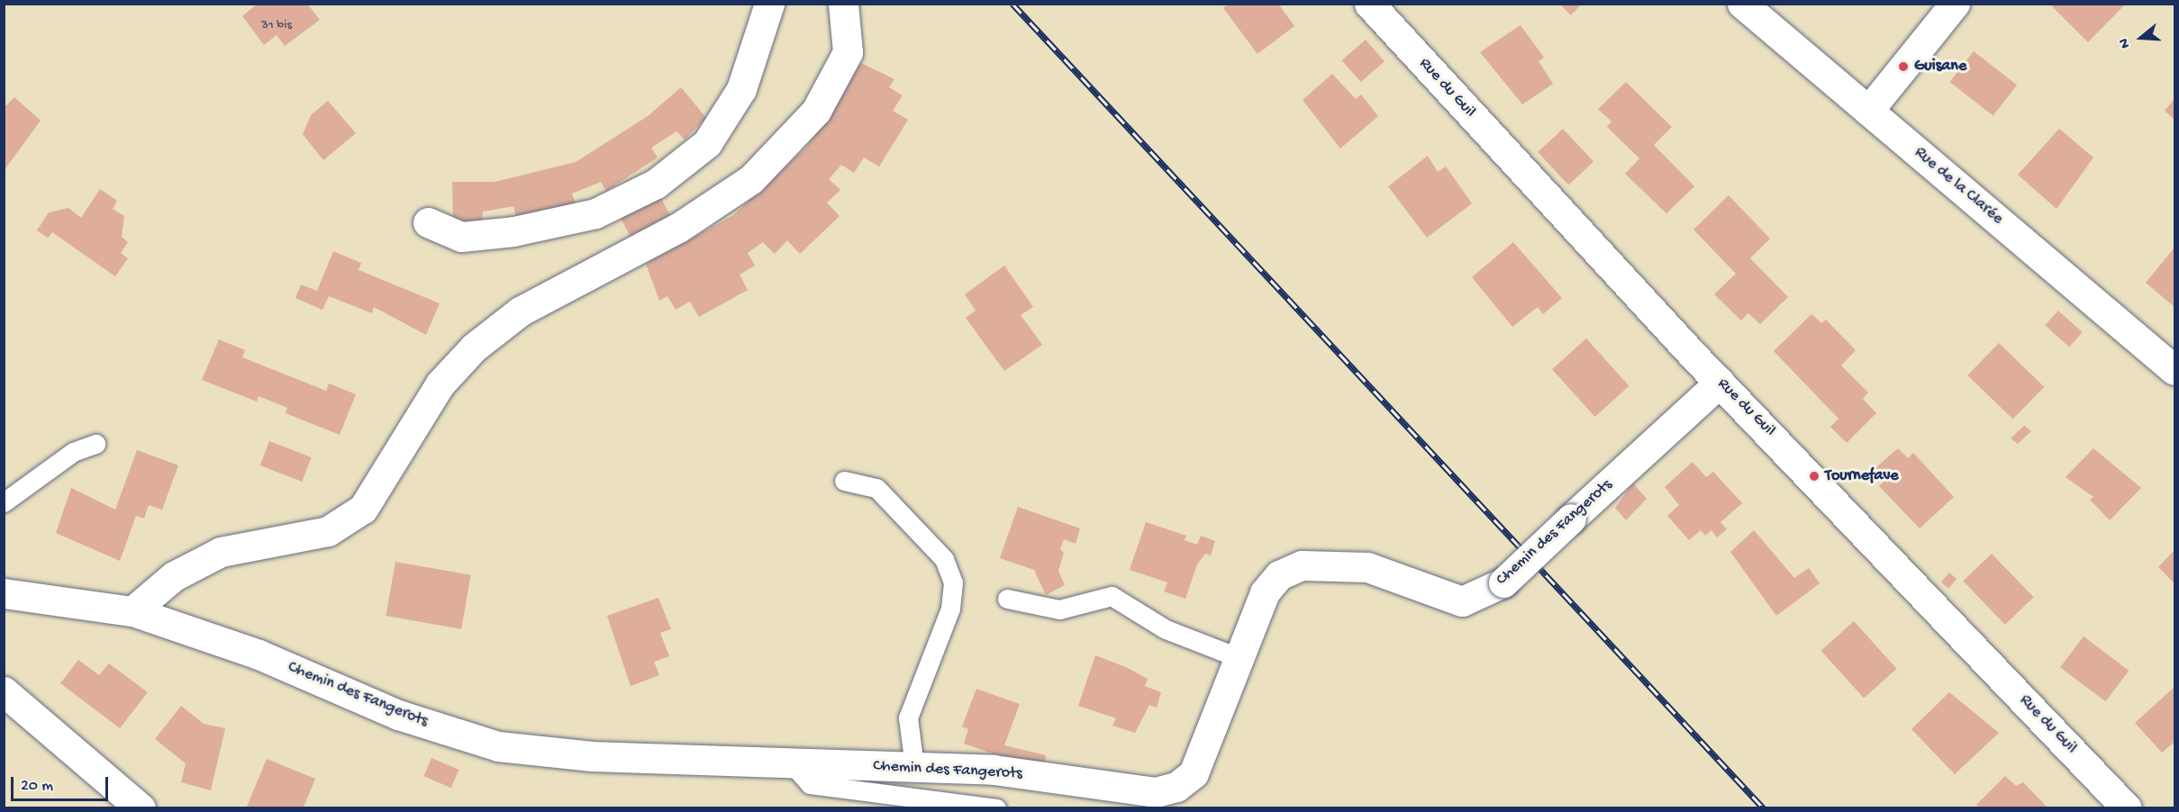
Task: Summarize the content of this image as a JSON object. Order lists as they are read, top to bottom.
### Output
{
  "streets": {
    "street": ["Rue du Guil", "Rue de la Clarée", "Chemin des Fangerots"]
  },
  "crossings": [
    ["Rue du Guil", "Chemin des Fangerots"]
  ],
  "places": ["Guisane", "Tournefave"],
  "house_numbers": ["31 bis"],
  "scale_bar": "20 m",
  "north": "left"
}
